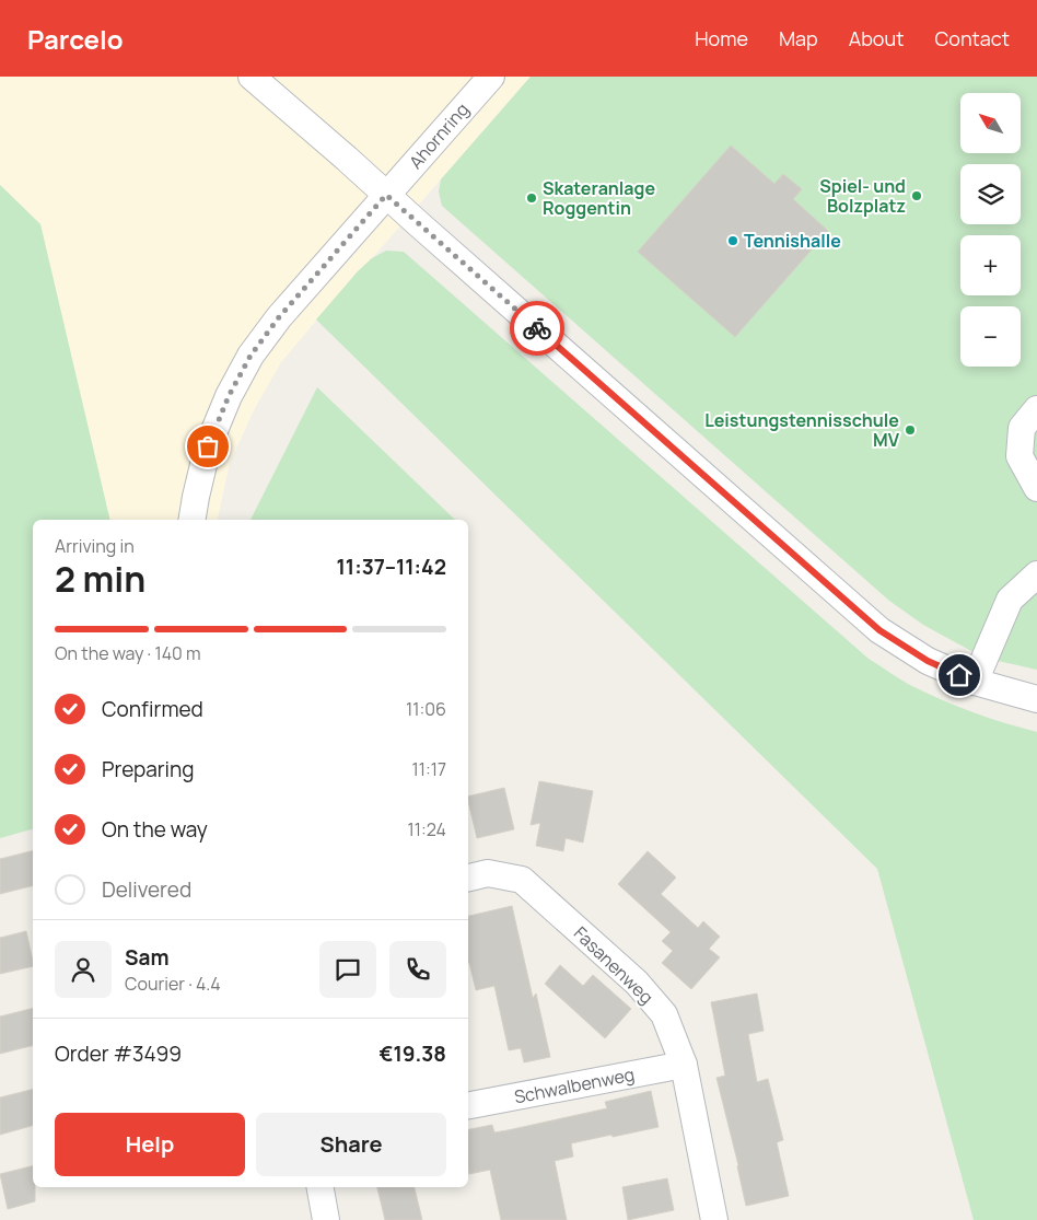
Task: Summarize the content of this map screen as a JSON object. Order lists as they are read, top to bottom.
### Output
{
  "streets": {
    "street": ["Ahornring", "Fasanenweg", "Schwalbenweg"]
  },
  "crossings": [
    ["Fasanenweg", "Schwalbenweg"]
  ],
  "places": [
    "Spiel- und Bolzplatz",
    "Skateranlage Roggentin",
    "Tennishalle",
    "Leistungstennisschule MV"
  ],
  "north": "top left",
  "page": {
    "header": "Parcelo",
    "nav": [
      "Home",
      "Map",
      "About",
      "Contact"
    ],
    "map_buttons": ["+", "−"],
    "heading": ["2 min", "Arriving in", "11:37–11:42"],
    "panel": [
      "Sam",
      "Courier · 4.4",
      "Order #3499",
      "€19.38"
    ],
    "bar": "On the way · 140 m",
    "list": [
      ["Confirmed", "11:06"],
      ["Preparing", "11:17"],
      ["On the way", "11:24"],
      "Delivered"
    ],
    "buttons": ["Help", "Share"]
  }
}
